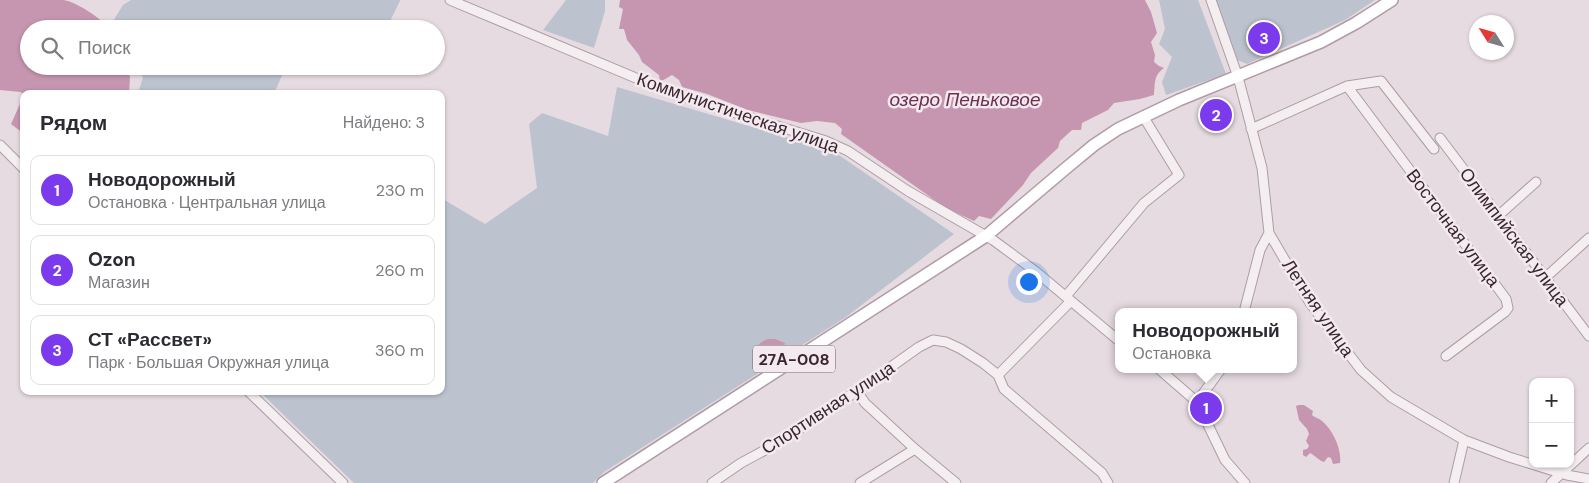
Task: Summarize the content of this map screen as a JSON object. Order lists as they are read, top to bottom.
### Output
{
  "streets": {
    "main road": ["27А-008"],
    "street": [
      "Коммунистическая улица",
      "Восточная улица",
      "Олимпийская улица",
      "Летняя улица",
      "Спортивная улица"
    ]
  },
  "crossings": [
    ["Коммунистическая улица", "27А-008"],
    ["Летняя улица", "27А-008"]
  ],
  "water": ["озеро Пеньковое"],
  "north": "top left",
  "page": {
    "pins": ["3", "2", "1"],
    "search": "Поиск",
    "heading": ["Рядом", "Найдено: 3"],
    "list": [
      {
        "mark": "1",
        "name": "Новодорожный",
        "note": "Остановка · Центральная улица",
        "value": "230 m"
      },
      {
        "mark": "2",
        "name": "Ozon",
        "note": "Магазин",
        "value": "260 m"
      },
      {
        "mark": "3",
        "name": "СТ «Рассвет»",
        "note": "Парк · Большая Окружная улица",
        "value": "360 m"
      }
    ],
    "popup": ["Новодорожный", "Остановка"],
    "map_buttons": ["+", "−"]
  }
}
